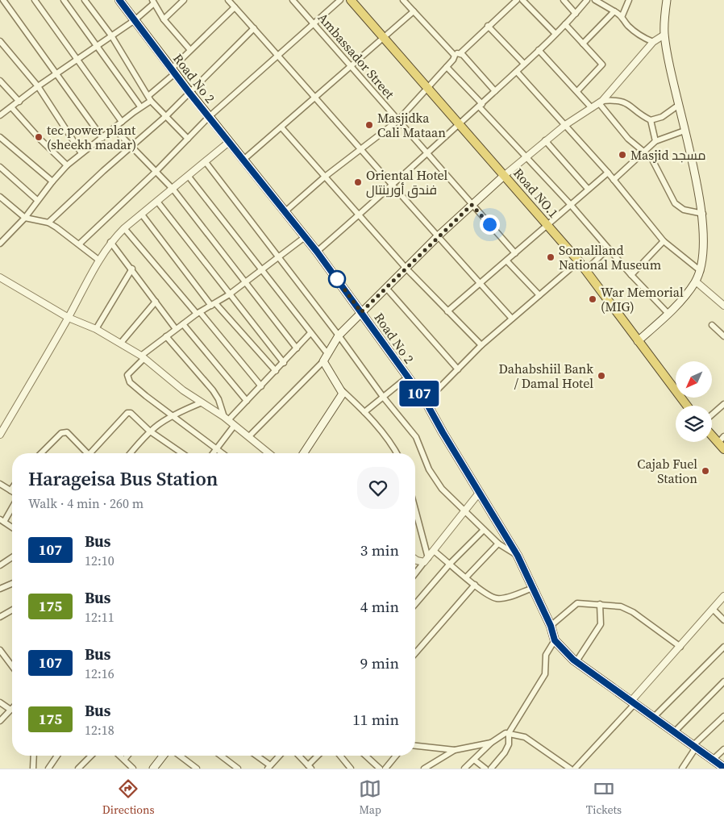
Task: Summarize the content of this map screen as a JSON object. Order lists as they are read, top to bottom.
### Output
{
  "streets": {
    "highway": ["Road NO.1"],
    "main road": ["Road No 2"],
    "street": ["Ambassador Street"]
  },
  "places": [
    "Masjidka Cali Mataan",
    "tec power plant (sheekh madar)",
    "Masjid مسجد",
    "Oriental Hotel فندق أورينتال",
    "Somaliland National Museum",
    "War Memorial (MIG)",
    "Dahabshiil Bank / Damal Hotel",
    "Cajab Fuel Station"
  ],
  "lines": ["bus line 107"],
  "north": "bottom left",
  "page": {
    "on_map": "107",
    "heading": ["Harageisa Bus Station", "Walk · 4 min · 260 m"],
    "list": [
      {
        "mark": "107",
        "name": "Bus",
        "note": "12:10",
        "value": "3 min"
      },
      {
        "mark": "175",
        "name": "Bus",
        "note": "12:11",
        "value": "4 min"
      },
      {
        "mark": "107",
        "name": "Bus",
        "note": "12:16",
        "value": "9 min"
      },
      {
        "mark": "175",
        "name": "Bus",
        "note": "12:18",
        "value": "11 min"
      }
    ],
    "tabs": ["Directions", "Map", "Tickets"]
  }
}
